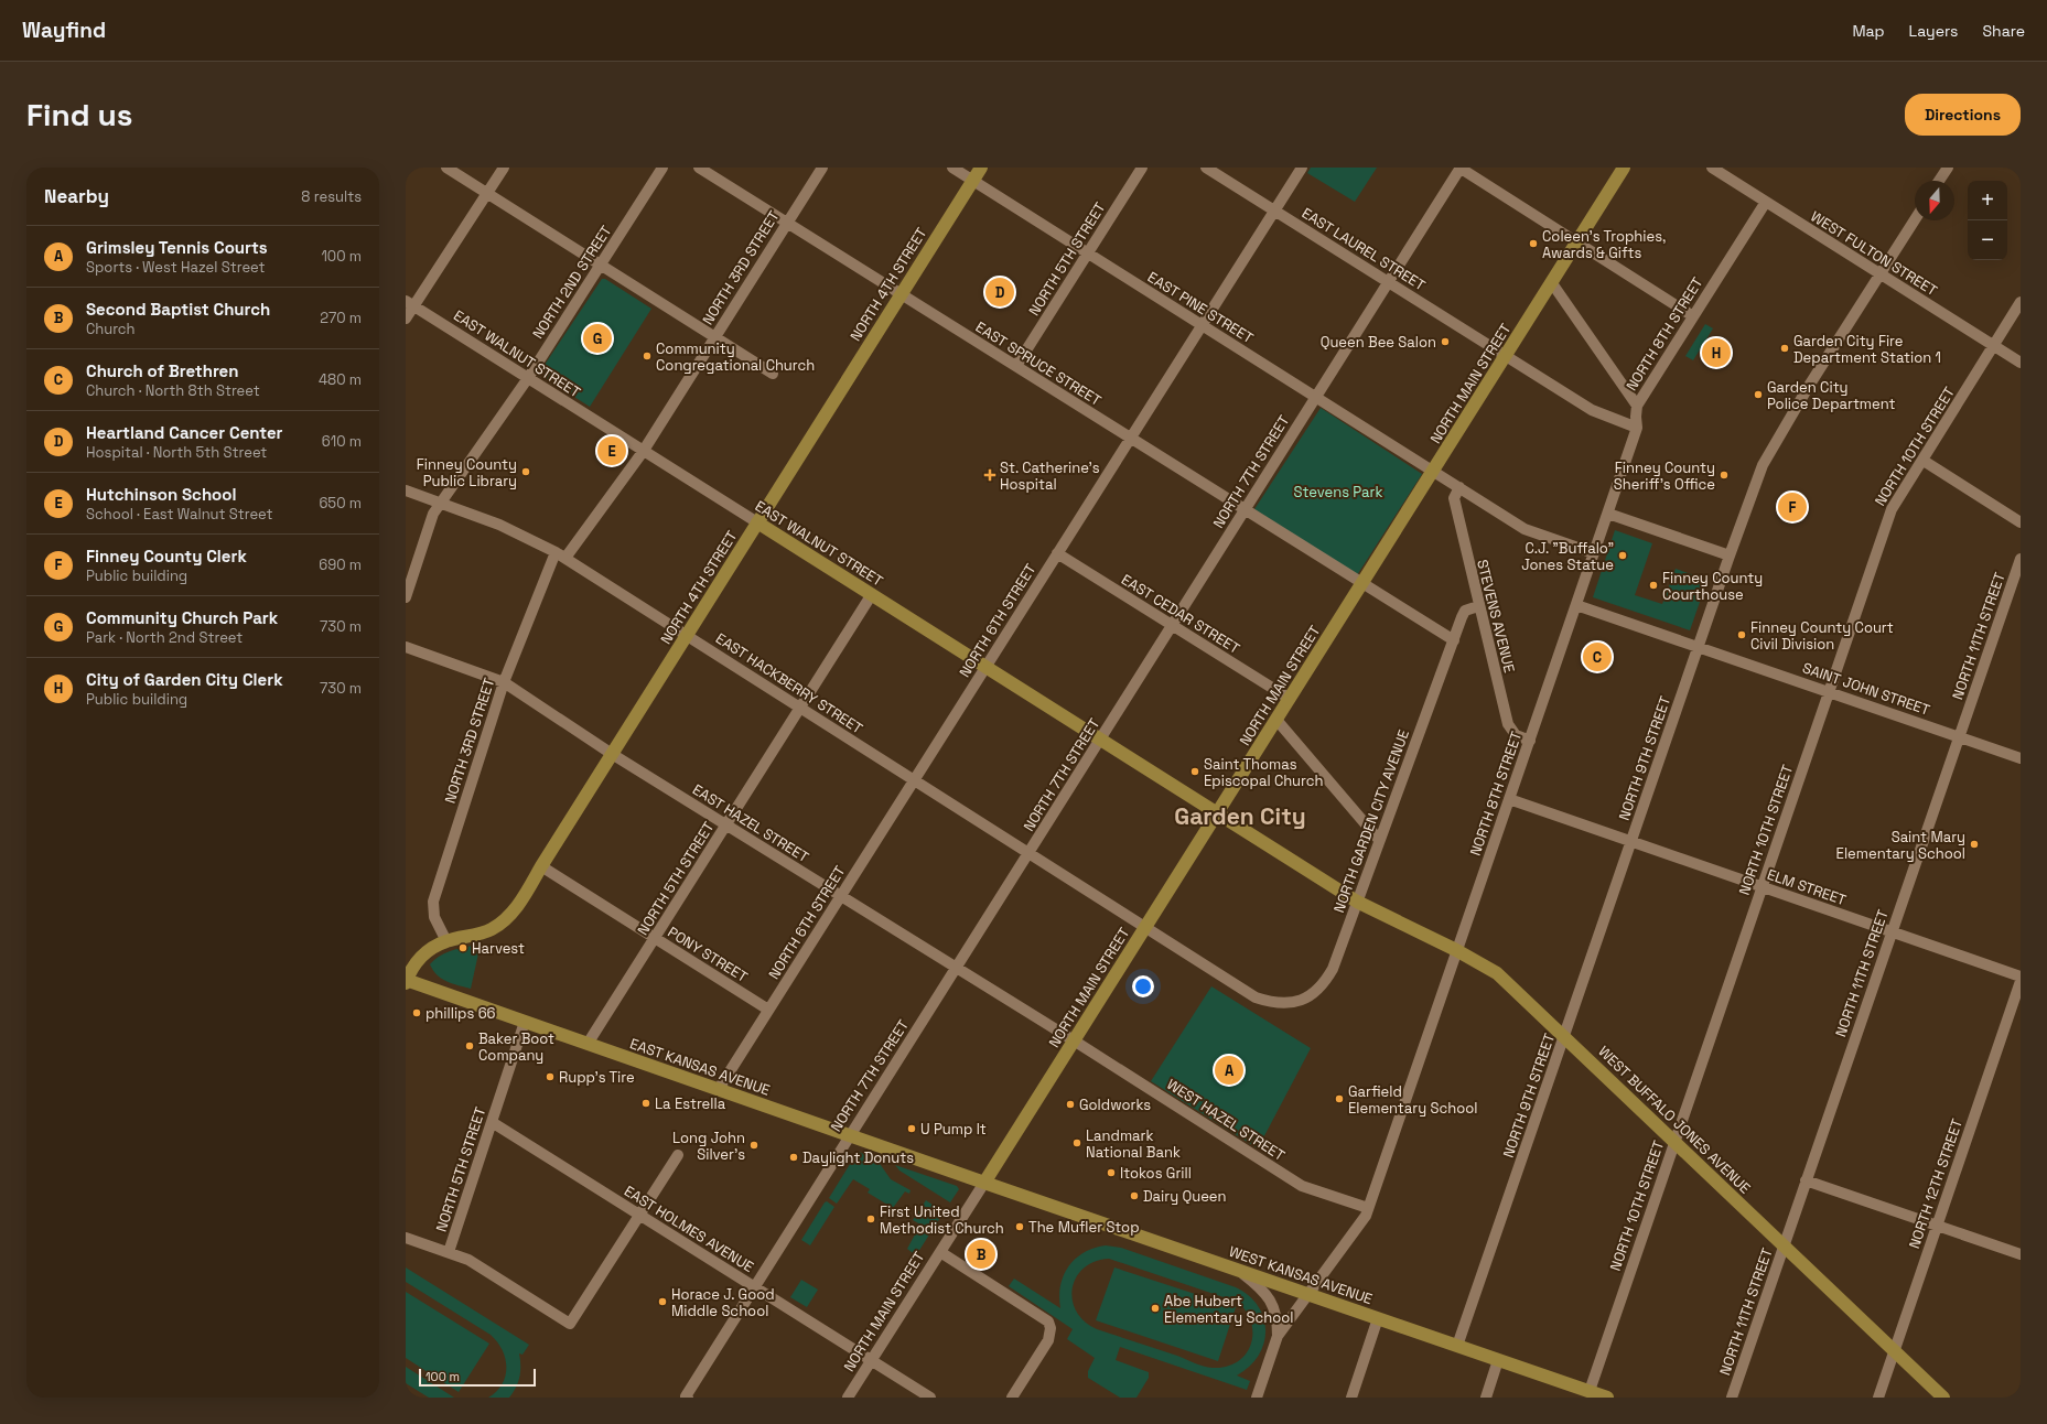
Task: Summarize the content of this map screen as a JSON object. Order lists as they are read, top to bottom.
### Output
{
  "streets": {
    "main road": [
      "NORTH 4TH STREET",
      "EAST WALNUT STREET",
      "NORTH MAIN STREET",
      "EAST KANSAS AVENUE",
      "WEST BUFFALO JONES AVENUE",
      "WEST KANSAS AVENUE"
    ],
    "street": [
      "EAST LAUREL STREET",
      "WEST FULTON STREET",
      "NORTH 5TH STREET",
      "NORTH 3RD STREET",
      "NORTH 2ND STREET",
      "EAST PINE STREET",
      "NORTH 8TH STREET",
      "EAST SPRUCE STREET",
      "NORTH 10TH STREET",
      "NORTH 7TH STREET",
      "EAST CEDAR STREET",
      "STEVENS AVENUE",
      "NORTH 6TH STREET",
      "NORTH 11TH STREET",
      "EAST HACKBERRY STREET",
      "SAINT JOHN STREET",
      "NORTH 9TH STREET",
      "NORTH GARDEN CITY AVENUE",
      "EAST HAZEL STREET",
      "ELM STREET",
      "PONY STREET",
      "WEST HAZEL STREET",
      "NORTH 12TH STREET",
      "EAST HOLMES AVENUE"
    ]
  },
  "crossings": [
    ["EAST LAUREL STREET", "NORTH 8TH STREET"],
    ["EAST LAUREL STREET", "NORTH MAIN STREET"],
    ["EAST LAUREL STREET", "NORTH 7TH STREET"],
    ["EAST LAUREL STREET", "NORTH 6TH STREET"],
    ["WEST FULTON STREET", "NORTH 8TH STREET"],
    ["WEST FULTON STREET", "NORTH 10TH STREET"],
    ["WEST FULTON STREET", "NORTH 9TH STREET"],
    ["NORTH 5TH STREET", "EAST PINE STREET"],
    ["NORTH 5TH STREET", "EAST WALNUT STREET"],
    ["NORTH 5TH STREET", "EAST SPRUCE STREET"],
    ["NORTH 5TH STREET", "EAST HACKBERRY STREET"],
    ["NORTH 5TH STREET", "EAST HAZEL STREET"],
    ["NORTH 5TH STREET", "PONY STREET"],
    ["NORTH 5TH STREET", "EAST KANSAS AVENUE"],
    ["NORTH 5TH STREET", "EAST HOLMES AVENUE"],
    ["NORTH 3RD STREET", "NORTH 4TH STREET"],
    ["NORTH 3RD STREET", "EAST WALNUT STREET"],
    ["NORTH 3RD STREET", "EAST SPRUCE STREET"],
    ["NORTH 3RD STREET", "EAST HACKBERRY STREET"],
    ["NORTH 3RD STREET", "EAST HAZEL STREET"],
    ["NORTH 2ND STREET", "EAST WALNUT STREET"],
    ["NORTH 2ND STREET", "EAST HACKBERRY STREET"],
    ["NORTH 4TH STREET", "EAST PINE STREET"],
    ["NORTH 4TH STREET", "EAST WALNUT STREET"],
    ["NORTH 4TH STREET", "EAST SPRUCE STREET"],
    ["NORTH 4TH STREET", "EAST HACKBERRY STREET"],
    ["NORTH 4TH STREET", "EAST HAZEL STREET"],
    ["NORTH 4TH STREET", "PONY STREET"],
    ["NORTH 4TH STREET", "EAST KANSAS AVENUE"],
    ["EAST PINE STREET", "NORTH 8TH STREET"],
    ["EAST PINE STREET", "NORTH MAIN STREET"],
    ["EAST PINE STREET", "NORTH 7TH STREET"],
    ["EAST PINE STREET", "STEVENS AVENUE"],
    ["EAST PINE STREET", "NORTH 6TH STREET"],
    ["NORTH 8TH STREET", "STEVENS AVENUE"],
    ["NORTH 8TH STREET", "SAINT JOHN STREET"],
    ["NORTH 8TH STREET", "ELM STREET"],
    ["NORTH 8TH STREET", "WEST HAZEL STREET"],
    ["NORTH 8TH STREET", "WEST BUFFALO JONES AVENUE"],
    ["NORTH 8TH STREET", "WEST KANSAS AVENUE"],
    ["EAST WALNUT STREET", "NORTH MAIN STREET"],
    ["EAST WALNUT STREET", "NORTH 7TH STREET"],
    ["EAST WALNUT STREET", "NORTH 6TH STREET"],
    ["EAST WALNUT STREET", "NORTH GARDEN CITY AVENUE"],
    ["EAST WALNUT STREET", "WEST BUFFALO JONES AVENUE"],
    ["EAST SPRUCE STREET", "NORTH MAIN STREET"],
    ["EAST SPRUCE STREET", "NORTH 7TH STREET"],
    ["EAST SPRUCE STREET", "NORTH 6TH STREET"],
    ["EAST SPRUCE STREET", "NORTH GARDEN CITY AVENUE"],
    ["NORTH MAIN STREET", "EAST CEDAR STREET"],
    ["NORTH MAIN STREET", "EAST HACKBERRY STREET"],
    ["NORTH MAIN STREET", "NORTH GARDEN CITY AVENUE"],
    ["NORTH MAIN STREET", "EAST HAZEL STREET"],
    ["NORTH MAIN STREET", "EAST KANSAS AVENUE"],
    ["NORTH MAIN STREET", "WEST HAZEL STREET"],
    ["NORTH MAIN STREET", "EAST HOLMES AVENUE"],
    ["NORTH MAIN STREET", "WEST KANSAS AVENUE"],
    ["NORTH 10TH STREET", "SAINT JOHN STREET"],
    ["NORTH 10TH STREET", "ELM STREET"],
    ["NORTH 10TH STREET", "WEST BUFFALO JONES AVENUE"],
    ["NORTH 10TH STREET", "WEST KANSAS AVENUE"],
    ["NORTH 7TH STREET", "EAST CEDAR STREET"],
    ["NORTH 7TH STREET", "EAST HACKBERRY STREET"],
    ["NORTH 7TH STREET", "EAST HAZEL STREET"],
    ["NORTH 7TH STREET", "EAST KANSAS AVENUE"],
    ["NORTH 7TH STREET", "EAST HOLMES AVENUE"],
    ["EAST CEDAR STREET", "NORTH 6TH STREET"],
    ["STEVENS AVENUE", "NORTH GARDEN CITY AVENUE"],
    ["NORTH 6TH STREET", "EAST HACKBERRY STREET"],
    ["NORTH 6TH STREET", "EAST HAZEL STREET"],
    ["NORTH 6TH STREET", "PONY STREET"],
    ["NORTH 6TH STREET", "EAST KANSAS AVENUE"],
    ["NORTH 11TH STREET", "SAINT JOHN STREET"],
    ["NORTH 11TH STREET", "ELM STREET"],
    ["NORTH 11TH STREET", "WEST BUFFALO JONES AVENUE"],
    ["EAST HACKBERRY STREET", "NORTH GARDEN CITY AVENUE"],
    ["SAINT JOHN STREET", "NORTH 9TH STREET"],
    ["NORTH 9TH STREET", "ELM STREET"],
    ["NORTH 9TH STREET", "WEST BUFFALO JONES AVENUE"],
    ["NORTH 9TH STREET", "WEST KANSAS AVENUE"],
    ["NORTH GARDEN CITY AVENUE", "WEST BUFFALO JONES AVENUE"],
    ["EAST HAZEL STREET", "WEST HAZEL STREET"],
    ["EAST KANSAS AVENUE", "WEST KANSAS AVENUE"],
    ["WEST BUFFALO JONES AVENUE", "NORTH 12TH STREET"]
  ],
  "districts": ["Garden City"],
  "parks": ["Stevens Park"],
  "places": {
    "other": [
      "Coleen's Trophies, Awards & Gifts",
      "Queen Bee Salon",
      "Garden City Fire Department Station 1",
      "Community Congregational Church",
      "Garden City Police Department",
      "Finney County Public Library",
      "Finney County Sheriff's Office",
      "C.J. \"Buffalo\" Jones Statue",
      "Finney County Courthouse",
      "Finney County Court Civil Division",
      "Saint Thomas Episcopal Church",
      "Saint Mary Elementary School",
      "Harvest",
      "phillips 66",
      "Baker Boot Company",
      "Rupp's Tire",
      "Garfield Elementary School",
      "La Estrella",
      "Goldworks",
      "U Pump It",
      "Landmark National Bank",
      "Long John Silver's",
      "Daylight Donuts",
      "Itokos Grill",
      "Dairy Queen",
      "First United Methodist Church",
      "The Mufler Stop",
      "Horace J. Good Middle School",
      "Abe Hubert Elementary School"
    ],
    "health": ["St. Catherine's Hospital"]
  },
  "scale_bar": "100 m",
  "north": "bottom",
  "page": {
    "header": "Wayfind",
    "nav": ["Map", "Layers", "Share"],
    "buttons": "Directions",
    "title": "Find us",
    "heading": ["Nearby", "8 results"],
    "map_buttons": ["+", "−"],
    "list": [
      {
        "mark": "A",
        "name": "Grimsley Tennis Courts",
        "note": "Sports · West Hazel Street",
        "value": "100 m"
      },
      {
        "mark": "B",
        "name": "Second Baptist Church",
        "note": "Church",
        "value": "270 m"
      },
      {
        "mark": "C",
        "name": "Church of Brethren",
        "note": "Church · North 8th Street",
        "value": "480 m"
      },
      {
        "mark": "D",
        "name": "Heartland Cancer Center",
        "note": "Hospital · North 5th Street",
        "value": "610 m"
      },
      {
        "mark": "E",
        "name": "Hutchinson School",
        "note": "School · East Walnut Street",
        "value": "650 m"
      },
      {
        "mark": "F",
        "name": "Finney County Clerk",
        "note": "Public building",
        "value": "690 m"
      },
      {
        "mark": "G",
        "name": "Community Church Park",
        "note": "Park · North 2nd Street",
        "value": "730 m"
      },
      {
        "mark": "H",
        "name": "City of Garden City Clerk",
        "note": "Public building",
        "value": "730 m"
      }
    ],
    "pins": [
      "D",
      "G",
      "H",
      "E",
      "F",
      "C",
      "A",
      "B"
    ],
    "scale": "100 m"
  }
}
